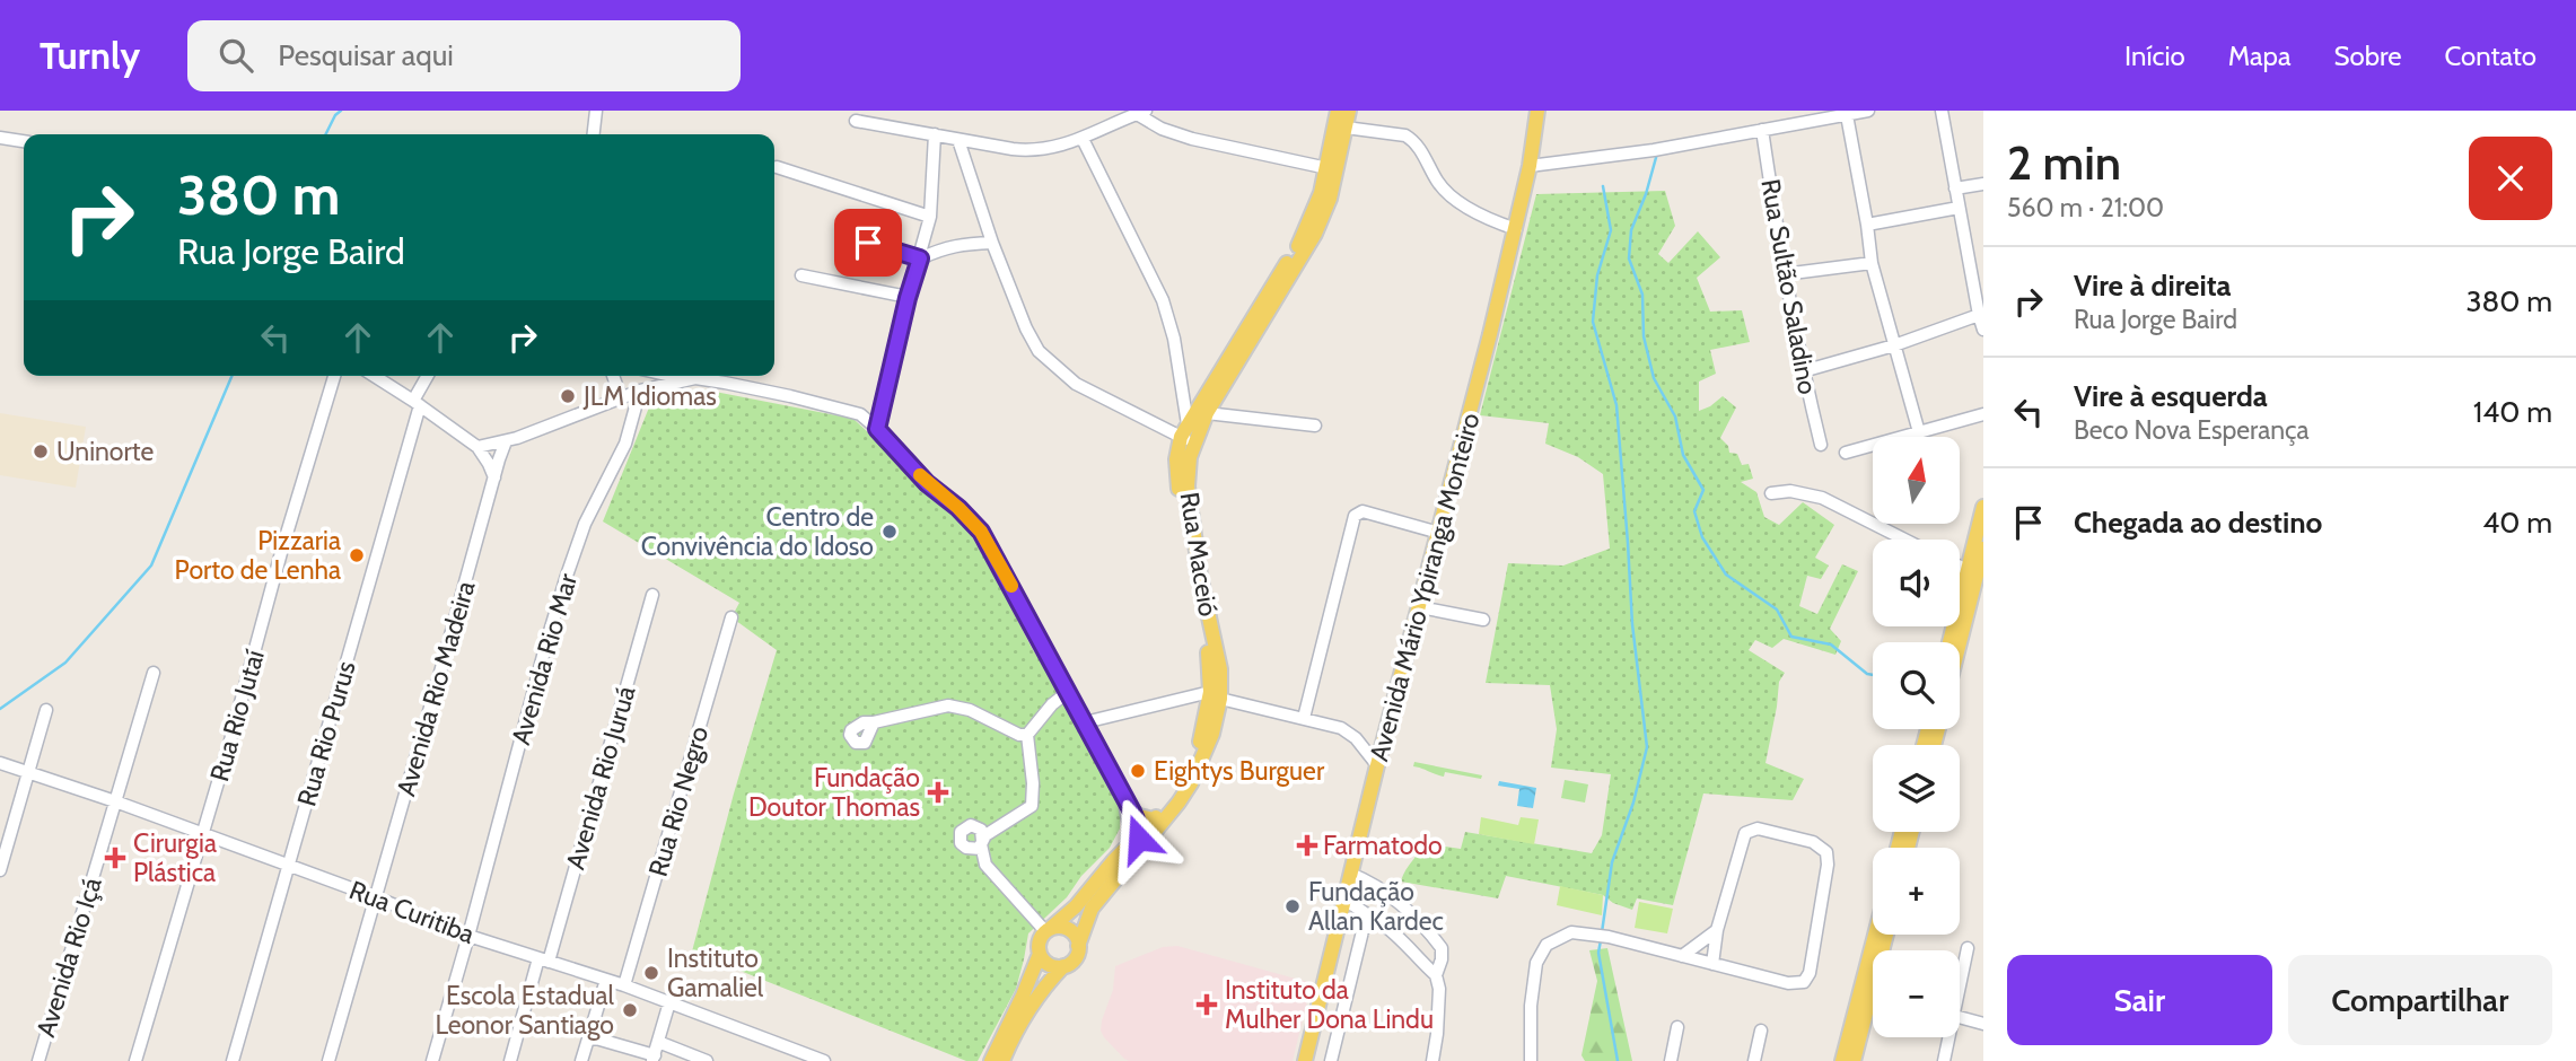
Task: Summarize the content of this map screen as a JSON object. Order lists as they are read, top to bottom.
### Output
{
  "streets": {
    "main road": ["Rua Maceió", "Avenida Mário Ypiranga Monteiro"],
    "street": [
      "Rua Sultão Saladino",
      "Avenida Rio Mar",
      "Avenida Rio Madeira",
      "Rua Rio Jutaí",
      "Rua Rio Purus",
      "Avenida Rio Juruá",
      "Rua Rio Negro",
      "Rua Curitiba",
      "Avenida Rio Içá"
    ]
  },
  "crossings": [
    ["Avenida Rio Mar", "Rua Curitiba"],
    ["Avenida Rio Madeira", "Rua Curitiba"],
    ["Rua Rio Jutaí", "Rua Curitiba"],
    ["Rua Rio Purus", "Rua Curitiba"],
    ["Avenida Rio Juruá", "Rua Curitiba"],
    ["Rua Rio Negro", "Rua Curitiba"],
    ["Rua Curitiba", "Avenida Rio Içá"]
  ],
  "places": {
    "other": [
      "JLM Idiomas",
      "Uninorte",
      "Centro de Convivência do Idoso",
      "Pizzaria Porto de Lenha",
      "Eightys Burguer",
      "Fundação Allan Kardec",
      "Instituto Gamaliel",
      "Escola Estadual Leonor Santiago"
    ],
    "health": [
      "Fundação Doutor Thomas",
      "Farmatodo",
      "Cirurgia Plástica",
      "Instituto da Mulher Dona Lindu"
    ]
  },
  "north": "top",
  "page": {
    "header": "Turnly",
    "search": "Pesquisar aqui",
    "nav": [
      "Início",
      "Mapa",
      "Sobre",
      "Contato"
    ],
    "heading": ["2 min", "560 m · 21:00"],
    "turn": ["380 m", "Rua Jorge Baird"],
    "list": [
      {
        "name": "Vire à direita",
        "note": "Rua Jorge Baird",
        "value": "380 m"
      },
      {
        "name": "Vire à esquerda",
        "note": "Beco Nova Esperança",
        "value": "140 m"
      },
      {
        "name": "Chegada ao destino",
        "value": "40 m"
      }
    ],
    "map_buttons": ["+", "−"],
    "buttons": ["Sair", "Compartilhar"]
  }
}
